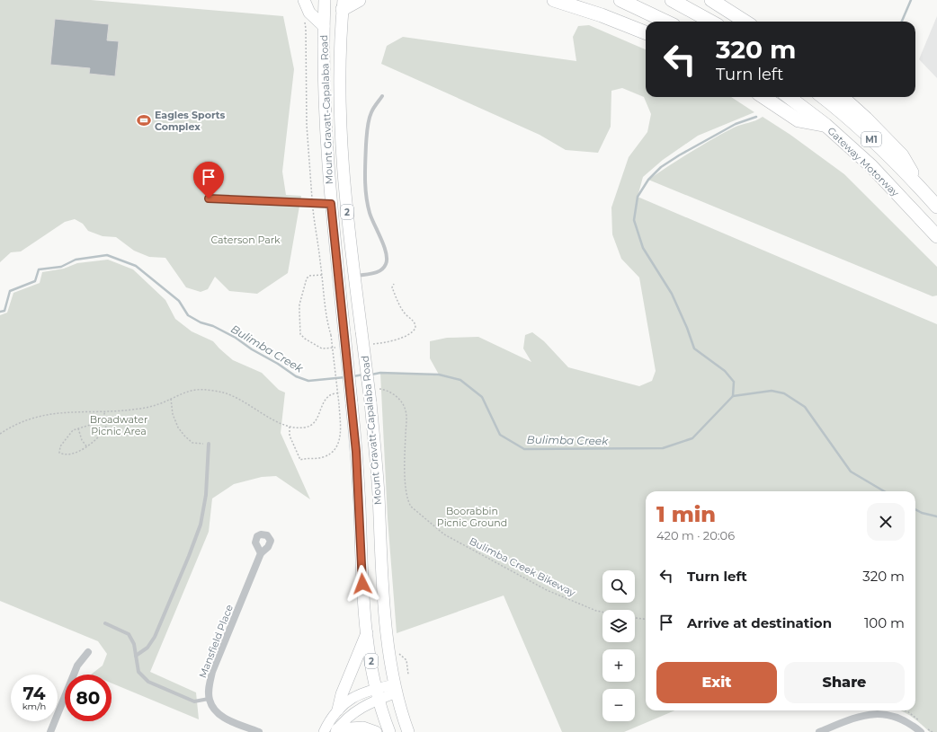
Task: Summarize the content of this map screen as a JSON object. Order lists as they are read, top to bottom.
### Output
{
  "streets": {
    "highway": [
      "Mount Gravatt-Capalaba Road",
      "M1",
      "Gateway Motorway",
      "2"
    ],
    "street": ["Mansfield Place"],
    "path": ["Bulimba Creek Bikeway"]
  },
  "water": ["Bulimba Creek"],
  "parks": ["Caterson Park", "Broadwater Picnic Area", "Boorabbin Picnic Ground"],
  "places": {
    "sports": ["Eagles Sports Complex"]
  },
  "page": {
    "turn": ["320 m", "Turn left"],
    "heading": ["1 min", "420 m · 20:06"],
    "list": [
      {
        "name": "Turn left",
        "value": "320 m"
      },
      {
        "name": "Arrive at destination",
        "value": "100 m"
      }
    ],
    "map_buttons": ["+", "−"],
    "buttons": ["Exit", "Share"],
    "speed": "74 km/h",
    "limit": "80"
  }
}
